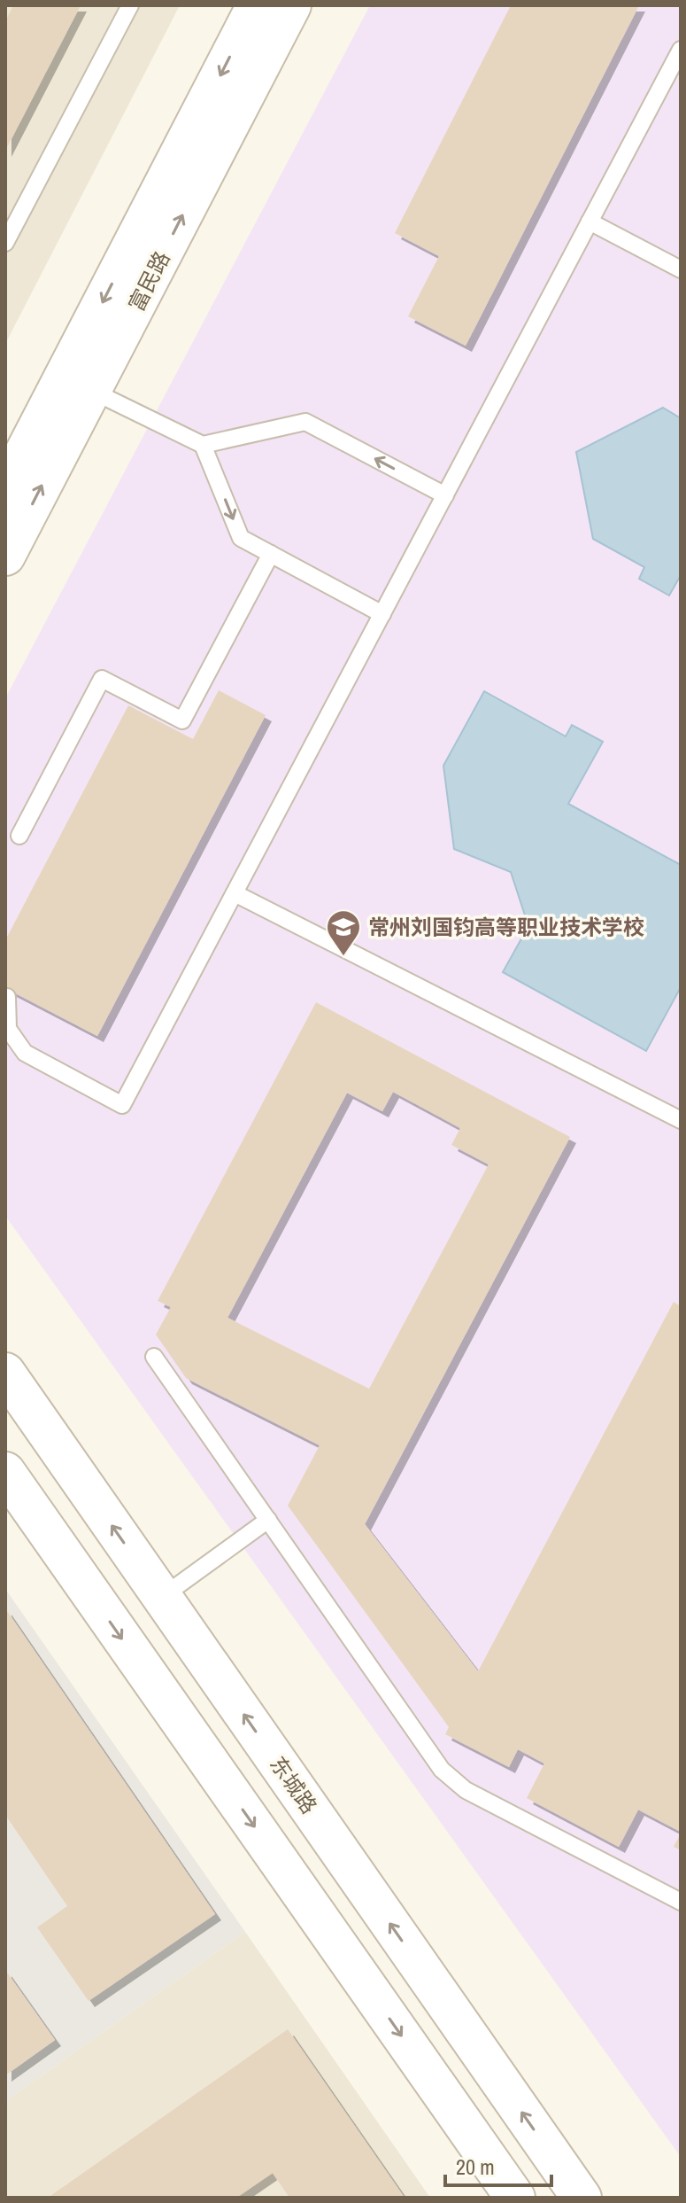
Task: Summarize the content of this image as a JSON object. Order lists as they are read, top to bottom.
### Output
{
  "streets": {
    "main road": ["富民路", "东城路"]
  },
  "places": {
    "school or university": ["常州刘国钧高等职业技术学校"]
  },
  "scale_bar": "20 m"
}
